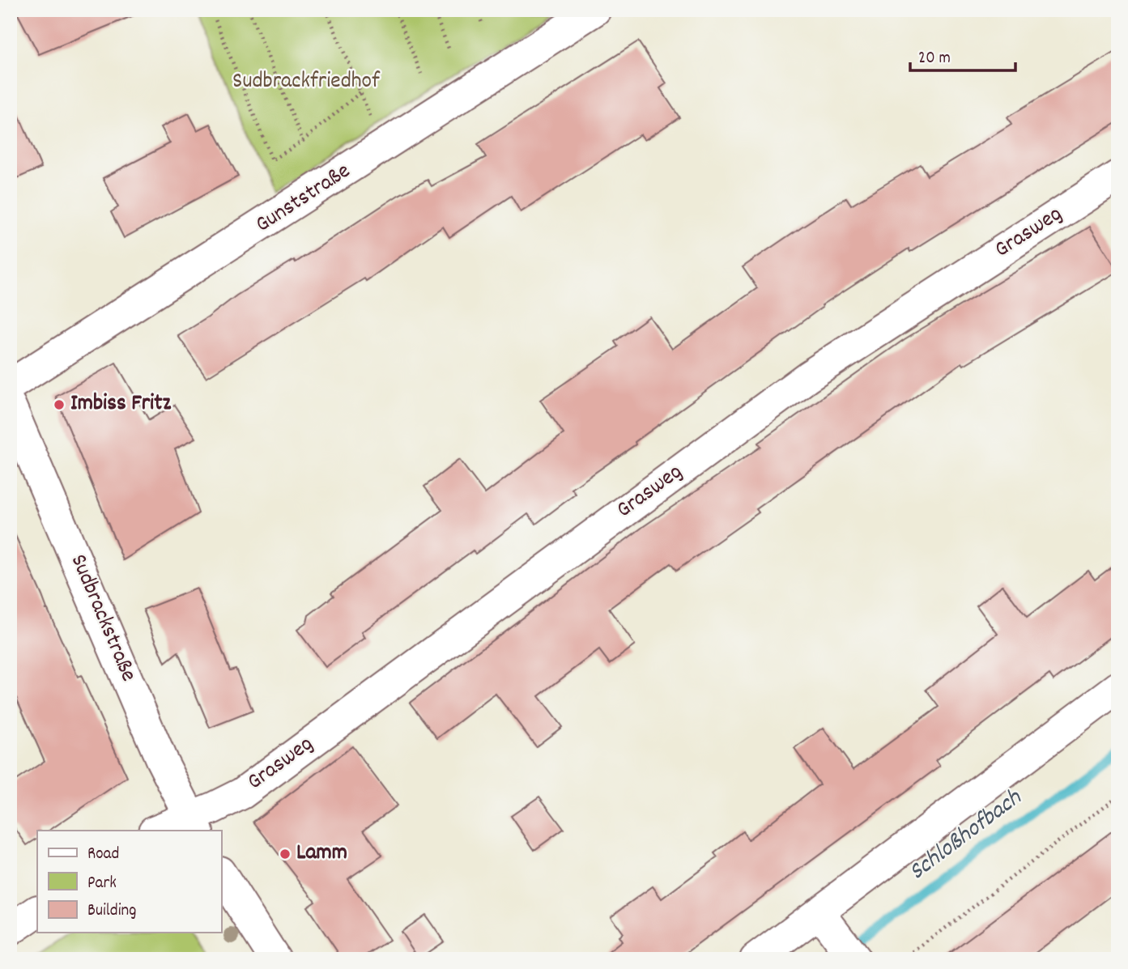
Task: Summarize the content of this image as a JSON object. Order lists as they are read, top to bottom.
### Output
{
  "streets": {
    "street": ["Gunststraße", "Grasweg", "Sudbrackstraße"]
  },
  "crossings": [
    ["Grasweg", "Sudbrackstraße"]
  ],
  "water": ["Schloßhofbach"],
  "parks": ["Sudbrackfriedhof"],
  "places": ["Imbiss Fritz", "Lamm"],
  "legend": ["Road", "Park", "Building"],
  "scale_bar": "20 m"
}
